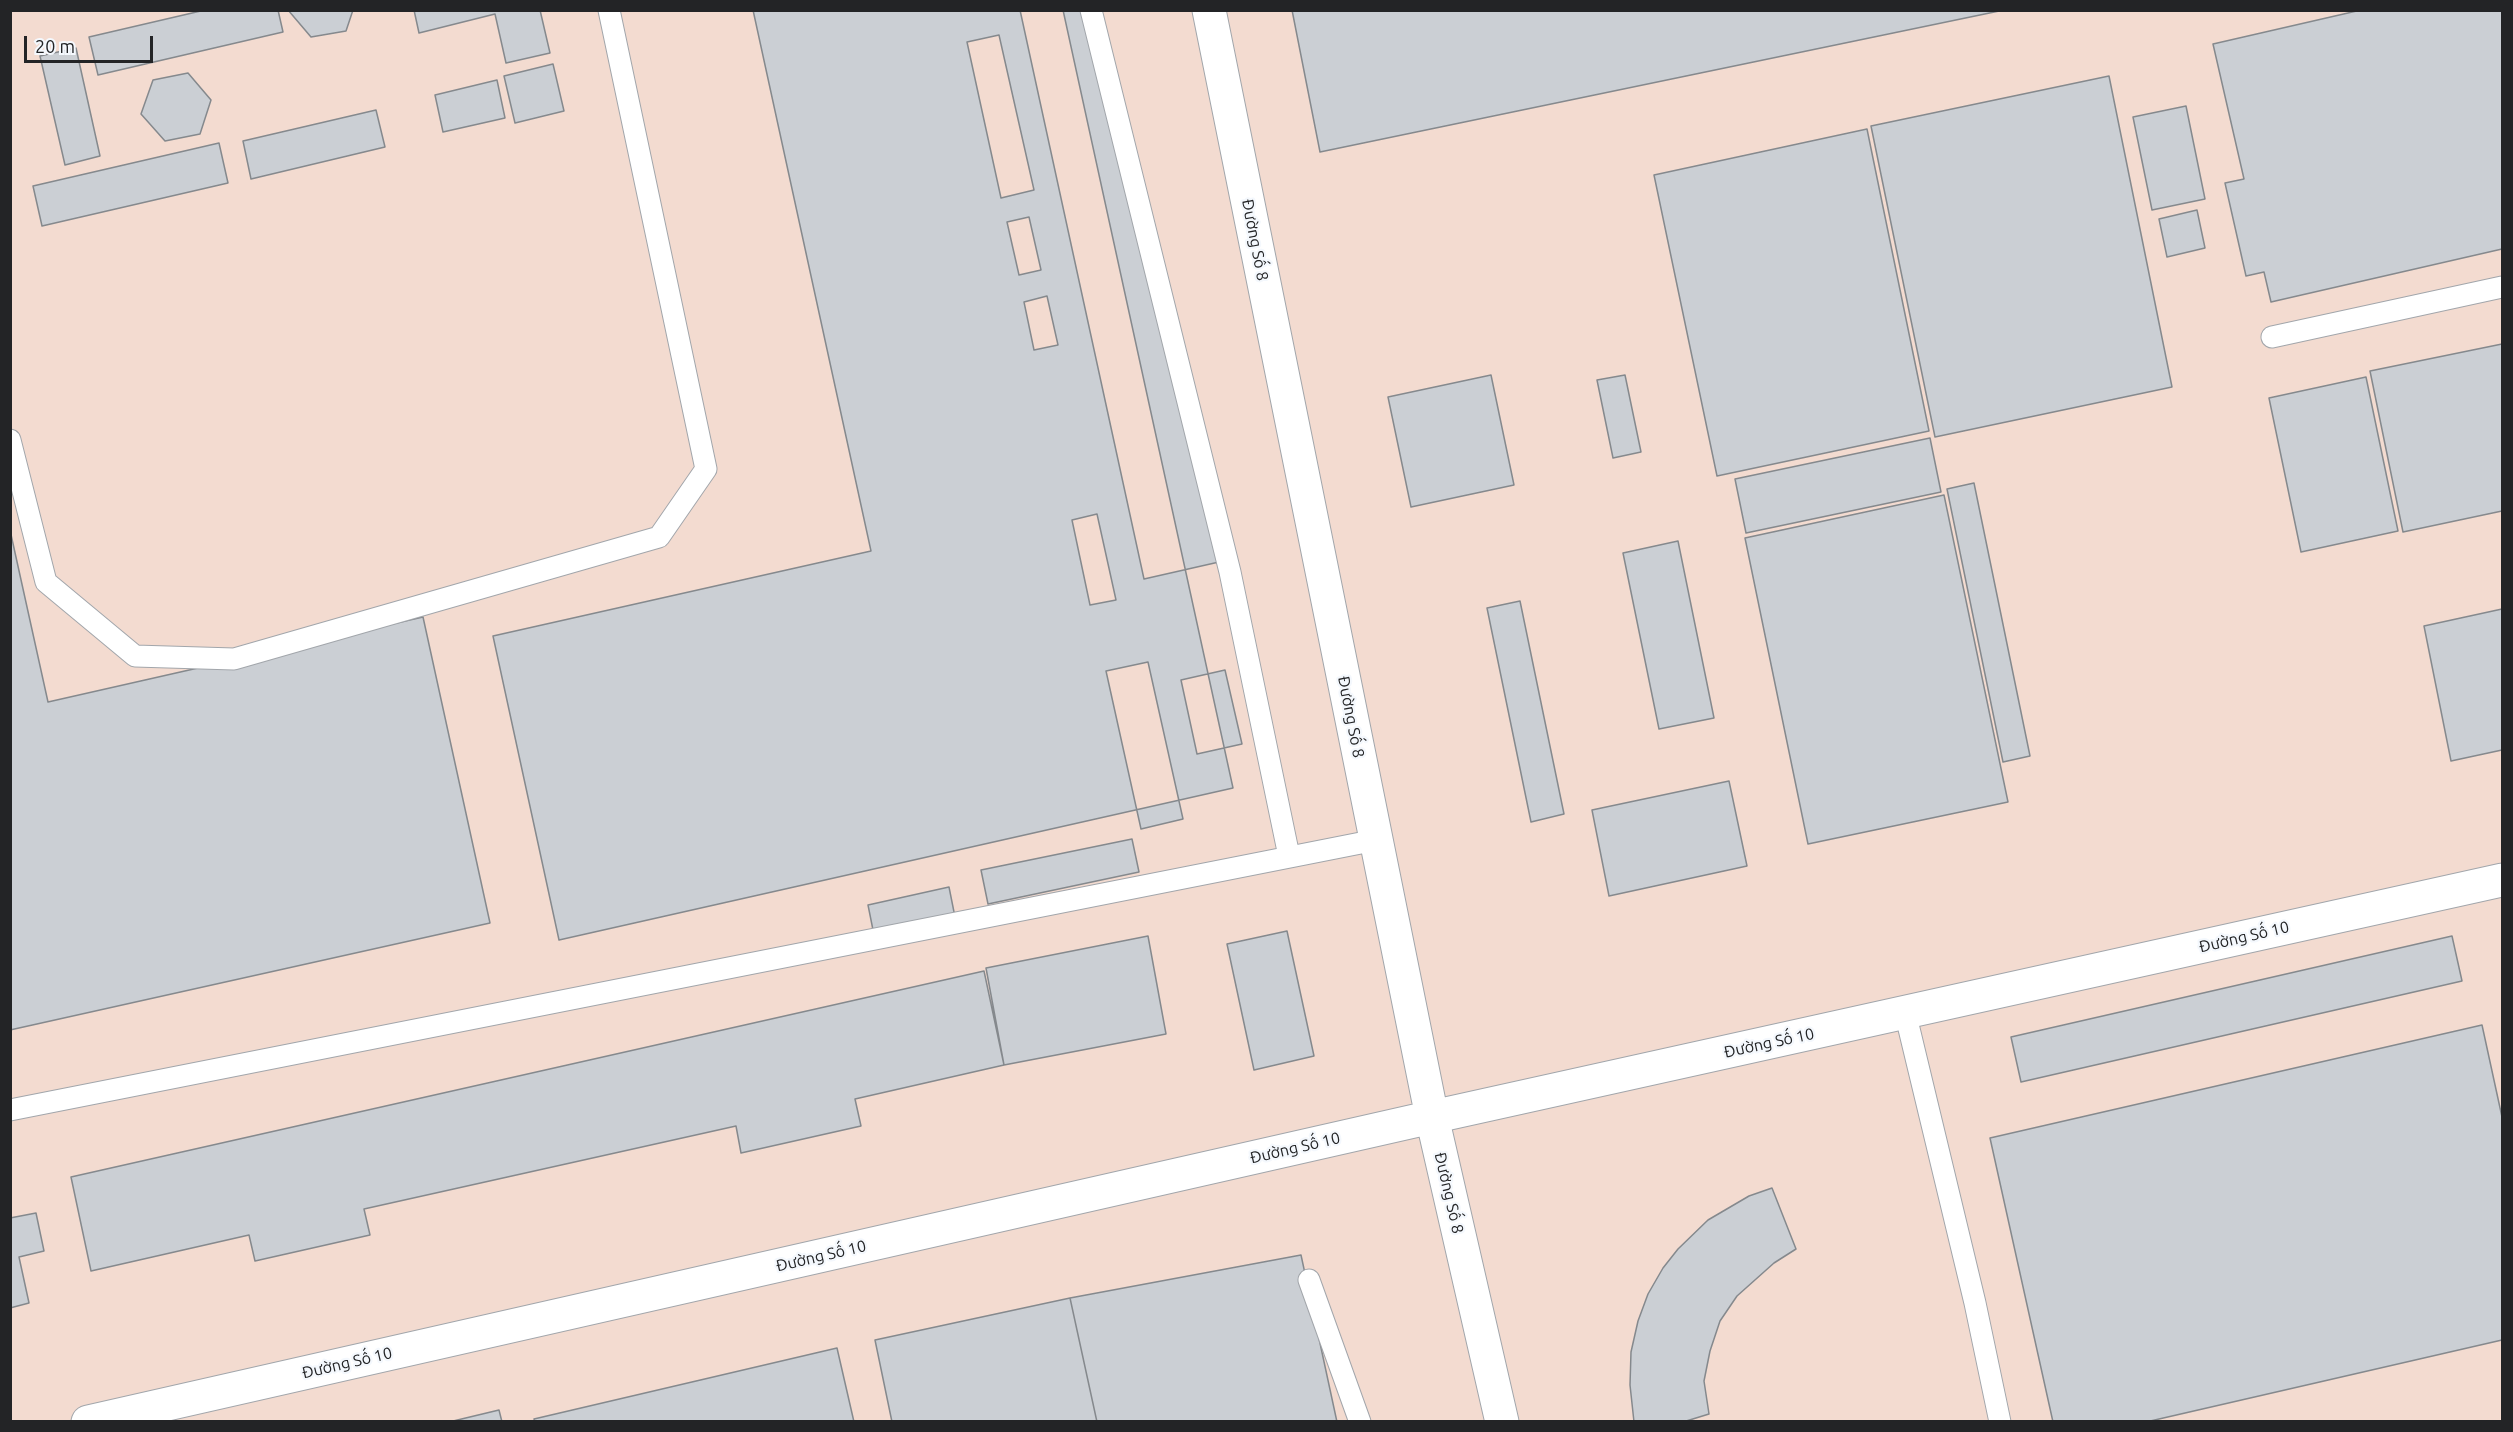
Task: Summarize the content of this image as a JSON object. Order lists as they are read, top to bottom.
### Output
{
  "streets": {
    "street": ["Đường Số 8", "Đường Số 10"]
  },
  "crossings": [
    ["Đường Số 8", "Đường Số 10"]
  ],
  "scale_bar": "20 m"
}
